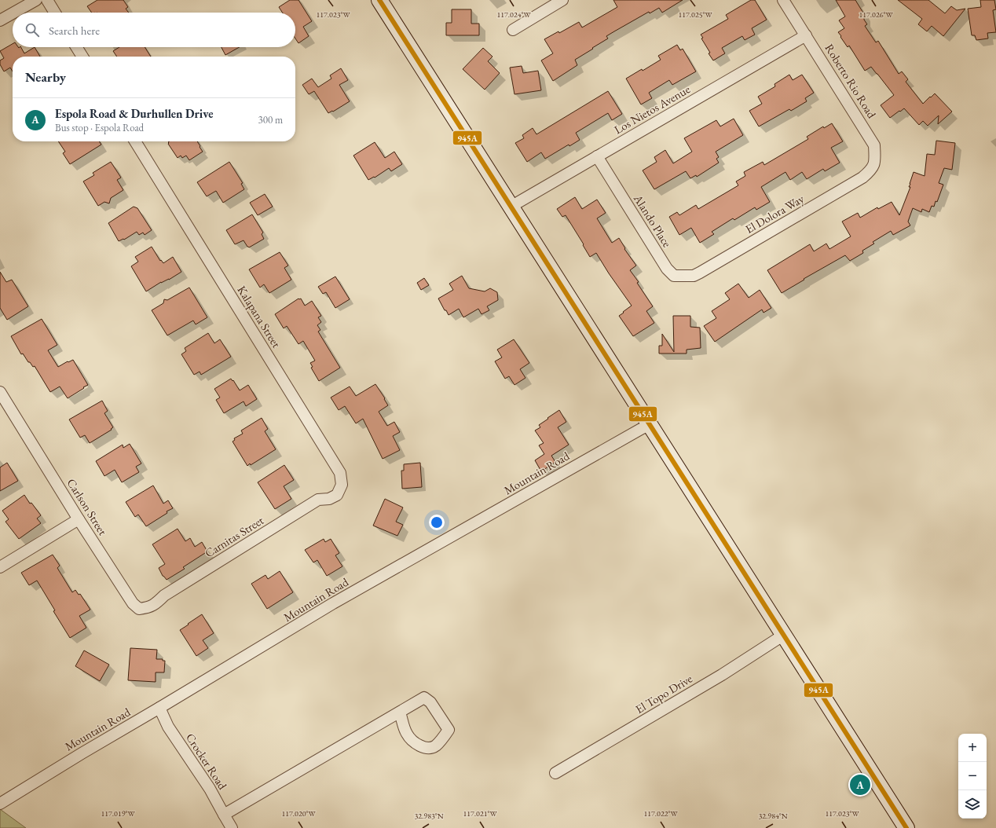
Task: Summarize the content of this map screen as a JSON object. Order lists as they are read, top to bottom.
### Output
{
  "streets": {
    "street": [
      "Roberto Rio Road",
      "Los Nietos Avenue",
      "El Dolora Way",
      "Alando Place",
      "Kalapana Street",
      "Mountain Road",
      "Carlson Street",
      "Carnitas Street",
      "El Topo Drive",
      "Crocker Road"
    ]
  },
  "crossings": [
    ["Roberto Rio Road", "Los Nietos Avenue"],
    ["Roberto Rio Road", "El Dolora Way"],
    ["Los Nietos Avenue", "Alando Place"],
    ["El Dolora Way", "Alando Place"],
    ["Kalapana Street", "Carnitas Street"],
    ["Mountain Road", "Crocker Road"],
    ["Carlson Street", "Carnitas Street"]
  ],
  "lines": ["transit line 945A"],
  "page": {
    "search": "Search here",
    "heading": "Nearby",
    "list": [
      {
        "mark": "A",
        "name": "Espola Road & Durhullen Drive",
        "note": "Bus stop · Espola Road",
        "value": "300 m"
      }
    ],
    "map_buttons": ["+", "−"],
    "pins": "A"
  },
  "coordinates": [
    "117.026°W",
    "117.023°W",
    "117.024°W",
    "117.025°W",
    "117.019°W",
    "117.020°W",
    "117.021°W",
    "117.022°W",
    "32.983°N",
    "32.984°N"
  ]
}
